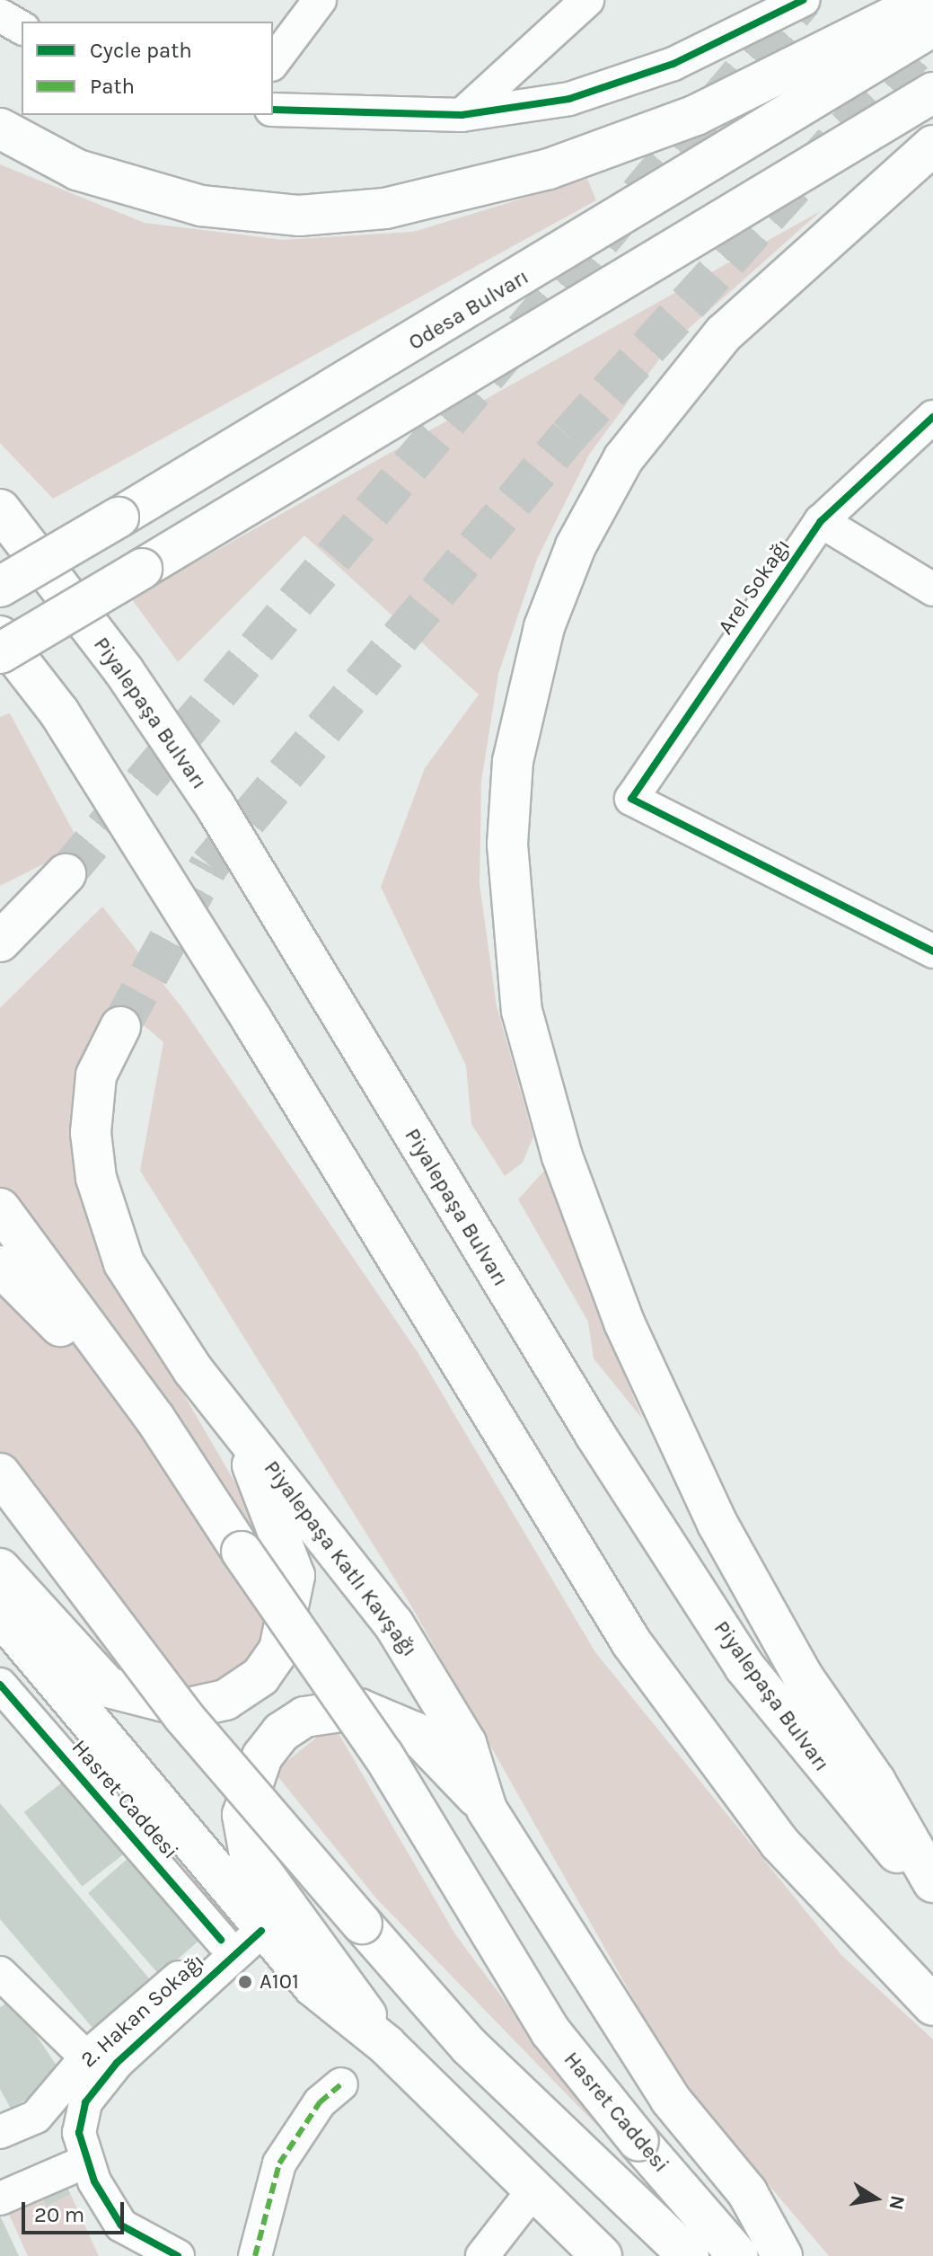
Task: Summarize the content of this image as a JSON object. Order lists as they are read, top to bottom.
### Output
{
  "streets": {
    "main road": [
      "Odesa Bulvarı",
      "Piyalepaşa Bulvarı",
      "Piyalepaşa Katlı Kavşağı",
      "Hasret Caddesi"
    ],
    "street": ["Arel Sokağı", "2. Hakan Sokağı"]
  },
  "crossings": [
    ["Hasret Caddesi", "2. Hakan Sokağı"]
  ],
  "places": ["A101"],
  "legend": ["Cycle path", "Path"],
  "scale_bar": "20 m",
  "north": "right"
}
